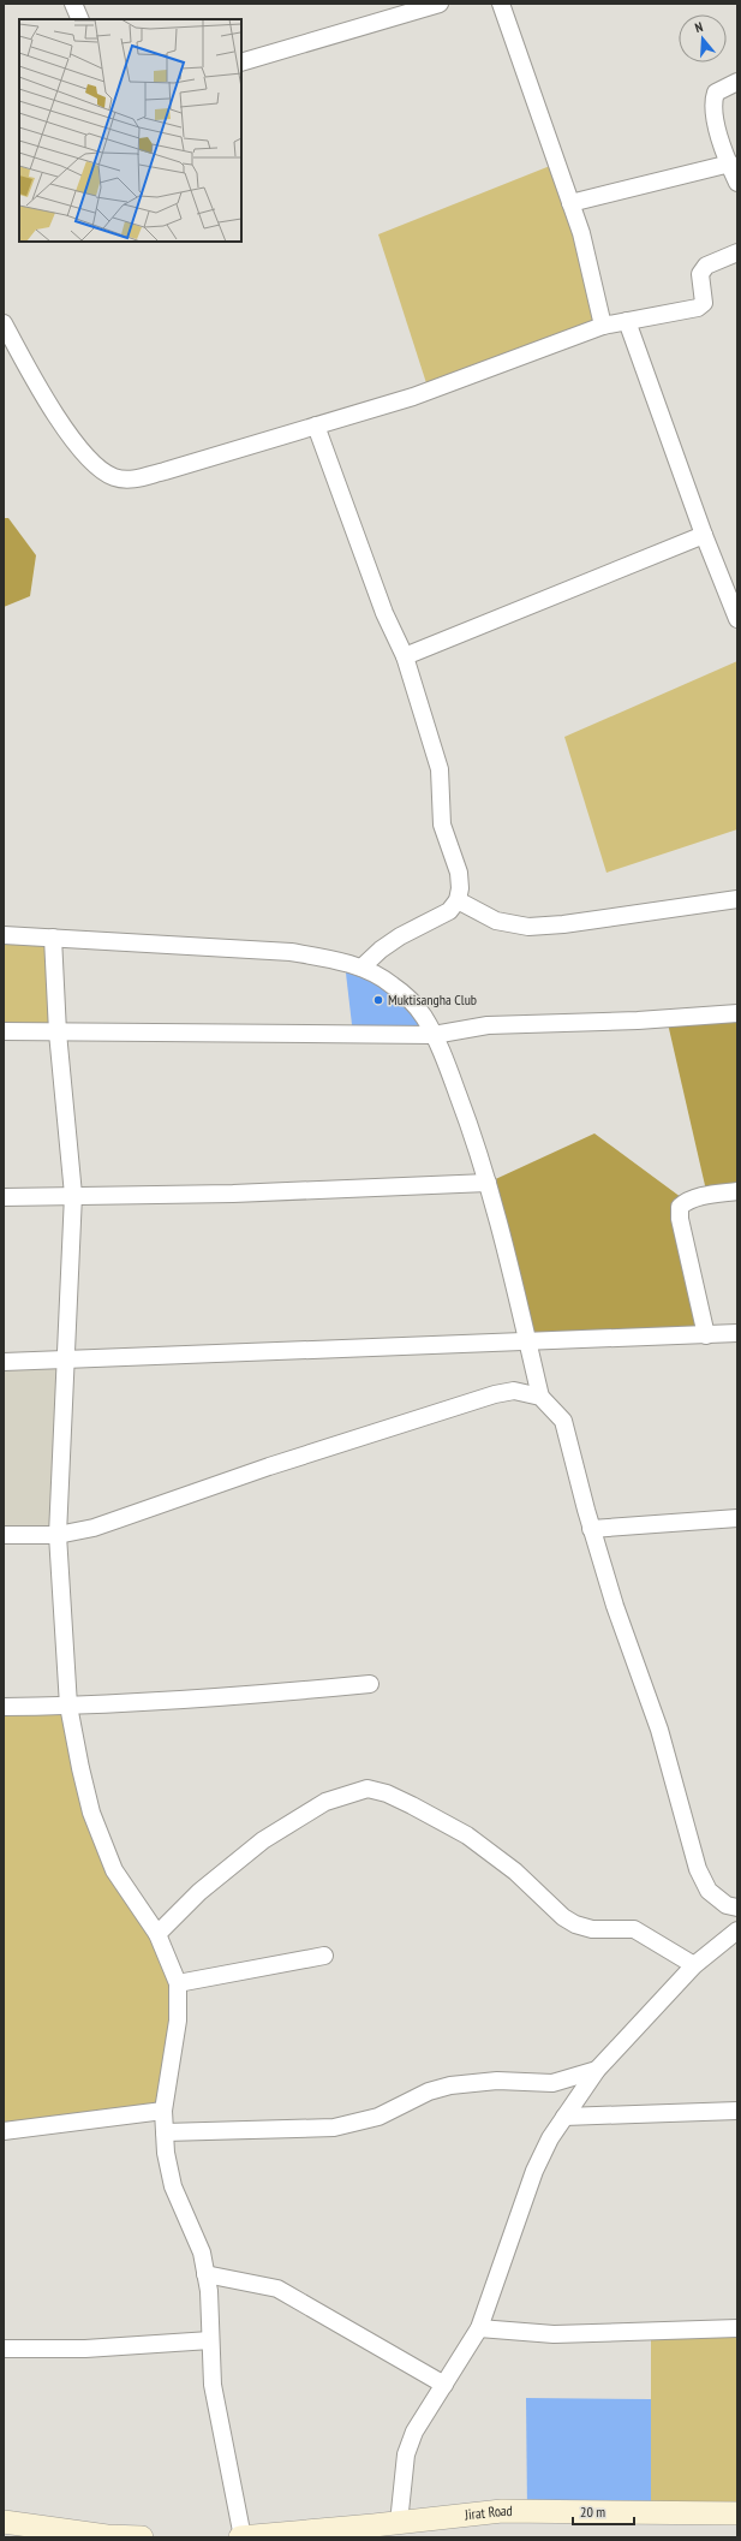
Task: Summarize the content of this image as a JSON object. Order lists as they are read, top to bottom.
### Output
{
  "streets": {
    "main road": ["Jirat Road"]
  },
  "places": ["Muktisangha Club"],
  "scale_bar": "20 m",
  "north": "top"
}
